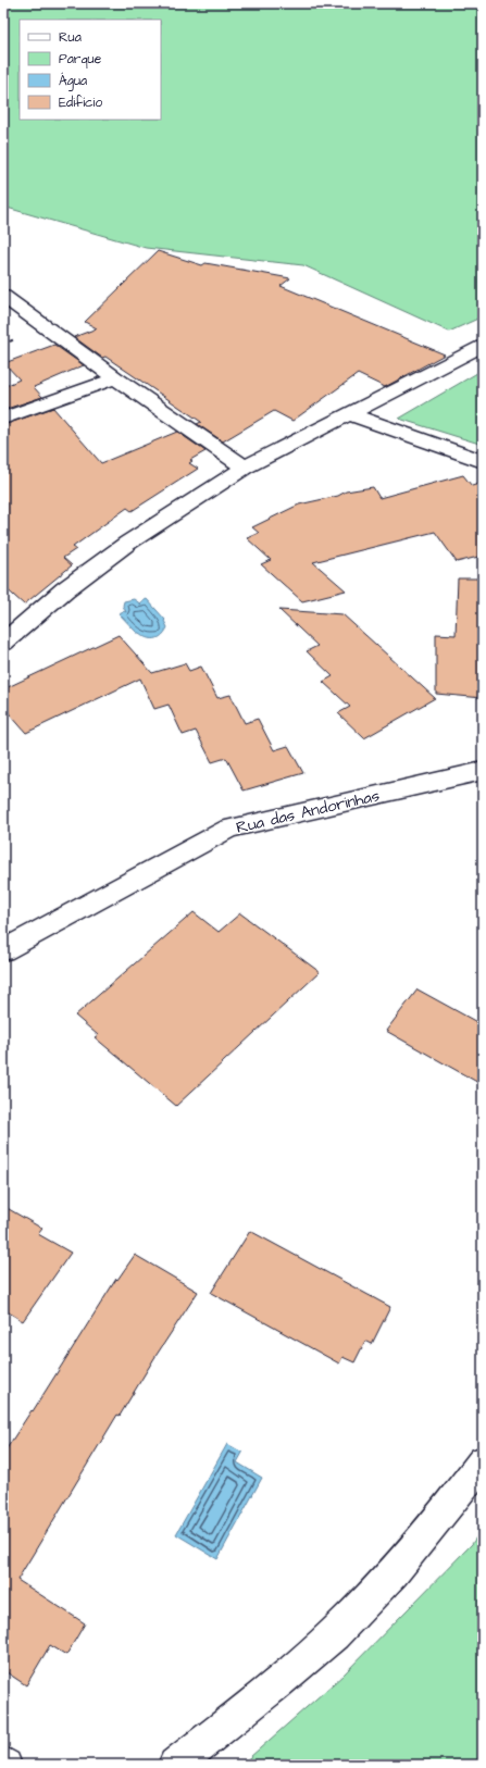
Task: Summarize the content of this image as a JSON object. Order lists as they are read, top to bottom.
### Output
{
  "streets": {
    "street": ["Rua das Andorinhas"]
  },
  "legend": [
    "Rua",
    "Parque",
    "Água",
    "Edifício"
  ]
}
